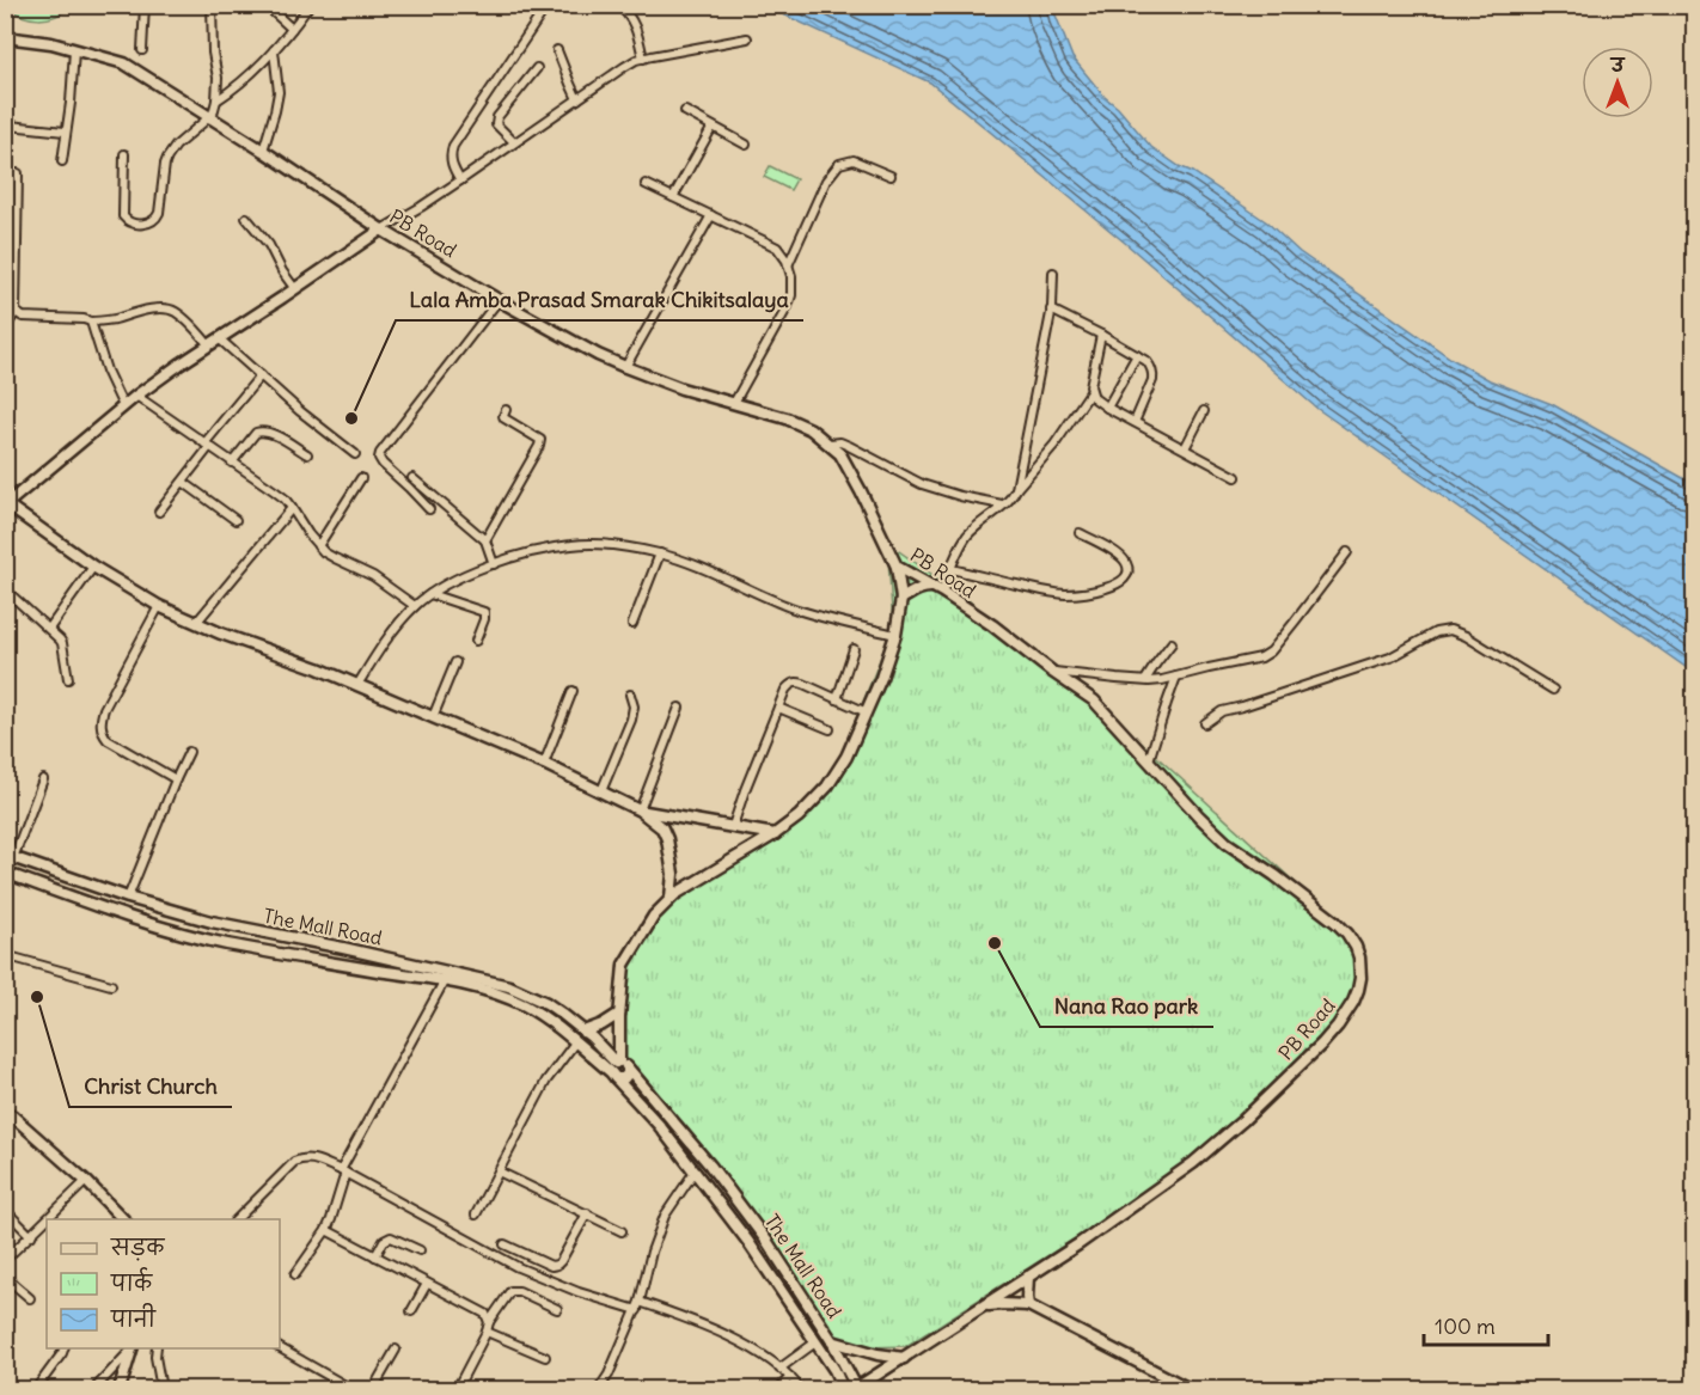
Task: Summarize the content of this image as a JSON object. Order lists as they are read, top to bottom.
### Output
{
  "streets": {
    "street": ["PB Road", "The Mall Road"]
  },
  "crossings": [
    ["PB Road", "The Mall Road"]
  ],
  "places": ["Lala Amba Prasad Smarak Chikitsalaya", "Nana Rao park", "Christ Church"],
  "legend": ["सड़क", "पार्क", "पानी"],
  "scale_bar": "100 m",
  "north": "top"
}
